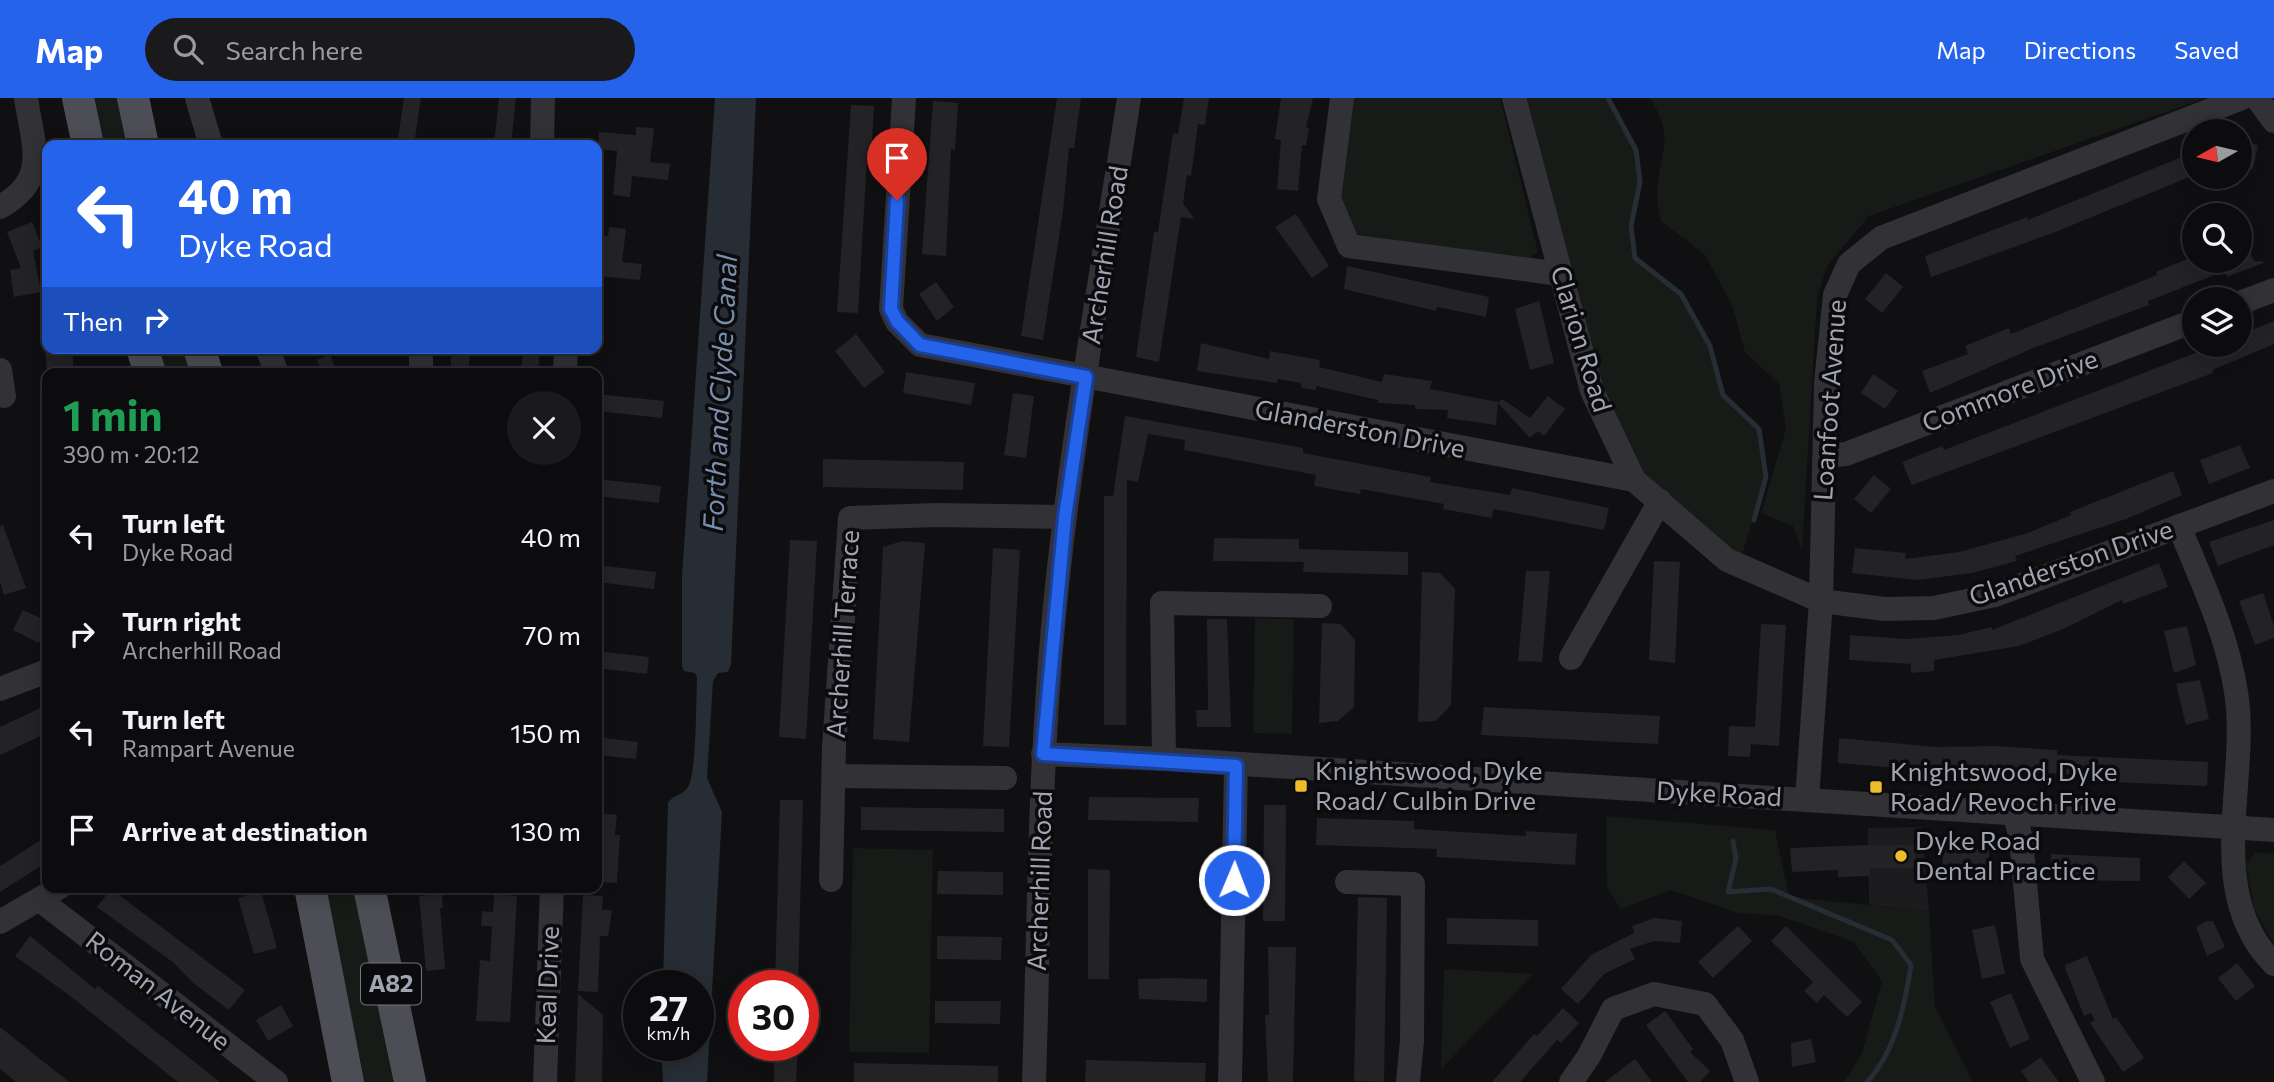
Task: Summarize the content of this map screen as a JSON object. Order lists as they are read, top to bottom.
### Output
{
  "streets": {
    "main road": ["A82"],
    "street": [
      "Archerhill Road",
      "Clarion Road",
      "Commore Drive",
      "Loanfoot Avenue",
      "Glanderston Drive",
      "Archerhill Terrace",
      "Dyke Road",
      "Keal Drive",
      "Roman Avenue"
    ]
  },
  "crossings": [
    ["Archerhill Road", "Glanderston Drive"],
    ["Archerhill Road", "Archerhill Terrace"],
    ["Archerhill Road", "Dyke Road"],
    ["Clarion Road", "Loanfoot Avenue"],
    ["Clarion Road", "Glanderston Drive"],
    ["Commore Drive", "Loanfoot Avenue"],
    ["Loanfoot Avenue", "Glanderston Drive"],
    ["Loanfoot Avenue", "Dyke Road"]
  ],
  "water": ["Forth and Clyde Canal"],
  "places": {
    "transit": ["Knightswood, Dyke Road/ Culbin Drive", "Knightswood, Dyke Road/ Revoch Frive"],
    "other": ["Dyke Road Dental Practice"]
  },
  "north": "left",
  "page": {
    "header": "Map",
    "search": "Search here",
    "nav": ["Map", "Directions", "Saved"],
    "turn": ["40 m", "Dyke Road"],
    "then": "Then",
    "heading": ["1 min", "390 m · 20:12"],
    "list": [
      {
        "name": "Turn left",
        "note": "Dyke Road",
        "value": "40 m"
      },
      {
        "name": "Turn right",
        "note": "Archerhill Road",
        "value": "70 m"
      },
      {
        "name": "Turn left",
        "note": "Rampart Avenue",
        "value": "150 m"
      },
      {
        "name": "Arrive at destination",
        "value": "130 m"
      }
    ],
    "speed": "27 km/h",
    "limit": "30"
  }
}
